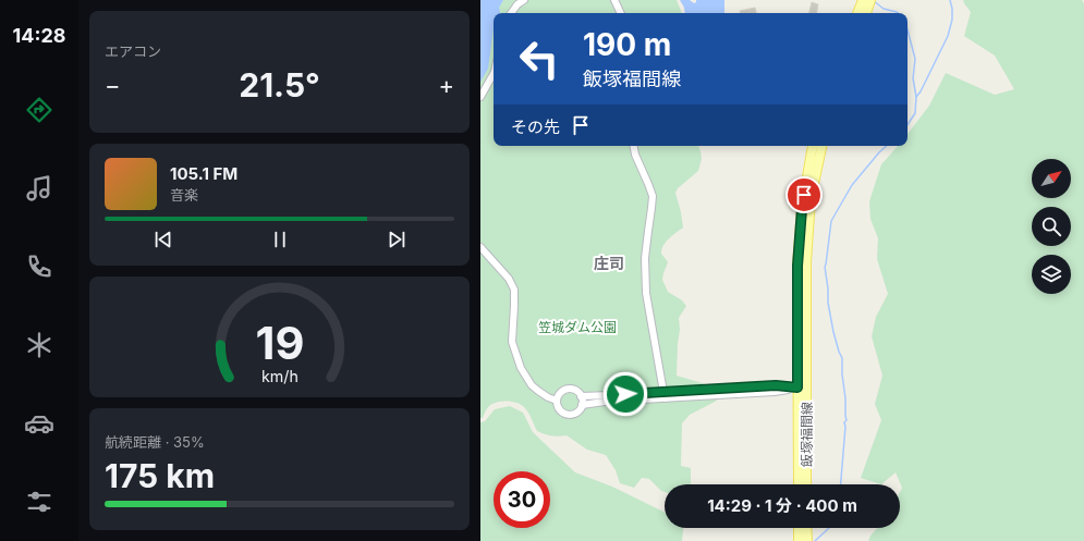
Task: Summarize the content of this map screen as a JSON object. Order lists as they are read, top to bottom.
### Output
{
  "streets": {
    "main road": ["飯塚福間線"]
  },
  "districts": ["庄司"],
  "parks": ["笠城ダム公園"],
  "north": "top right",
  "page": {
    "tabs": "14:28",
    "tile": [
      "エアコン",
      ["航続距離 · 35%", "175 km"]
    ],
    "turn": ["190 m", "飯塚福間線"],
    "heat": ["−", "21.5°", "+"],
    "then": "その先",
    "song": ["105.1 FM", "音楽"],
    "limit": "30",
    "trip": "14:29 · 1 分 · 400 m",
    "gauge": ["19", "km/h"]
  }
}
